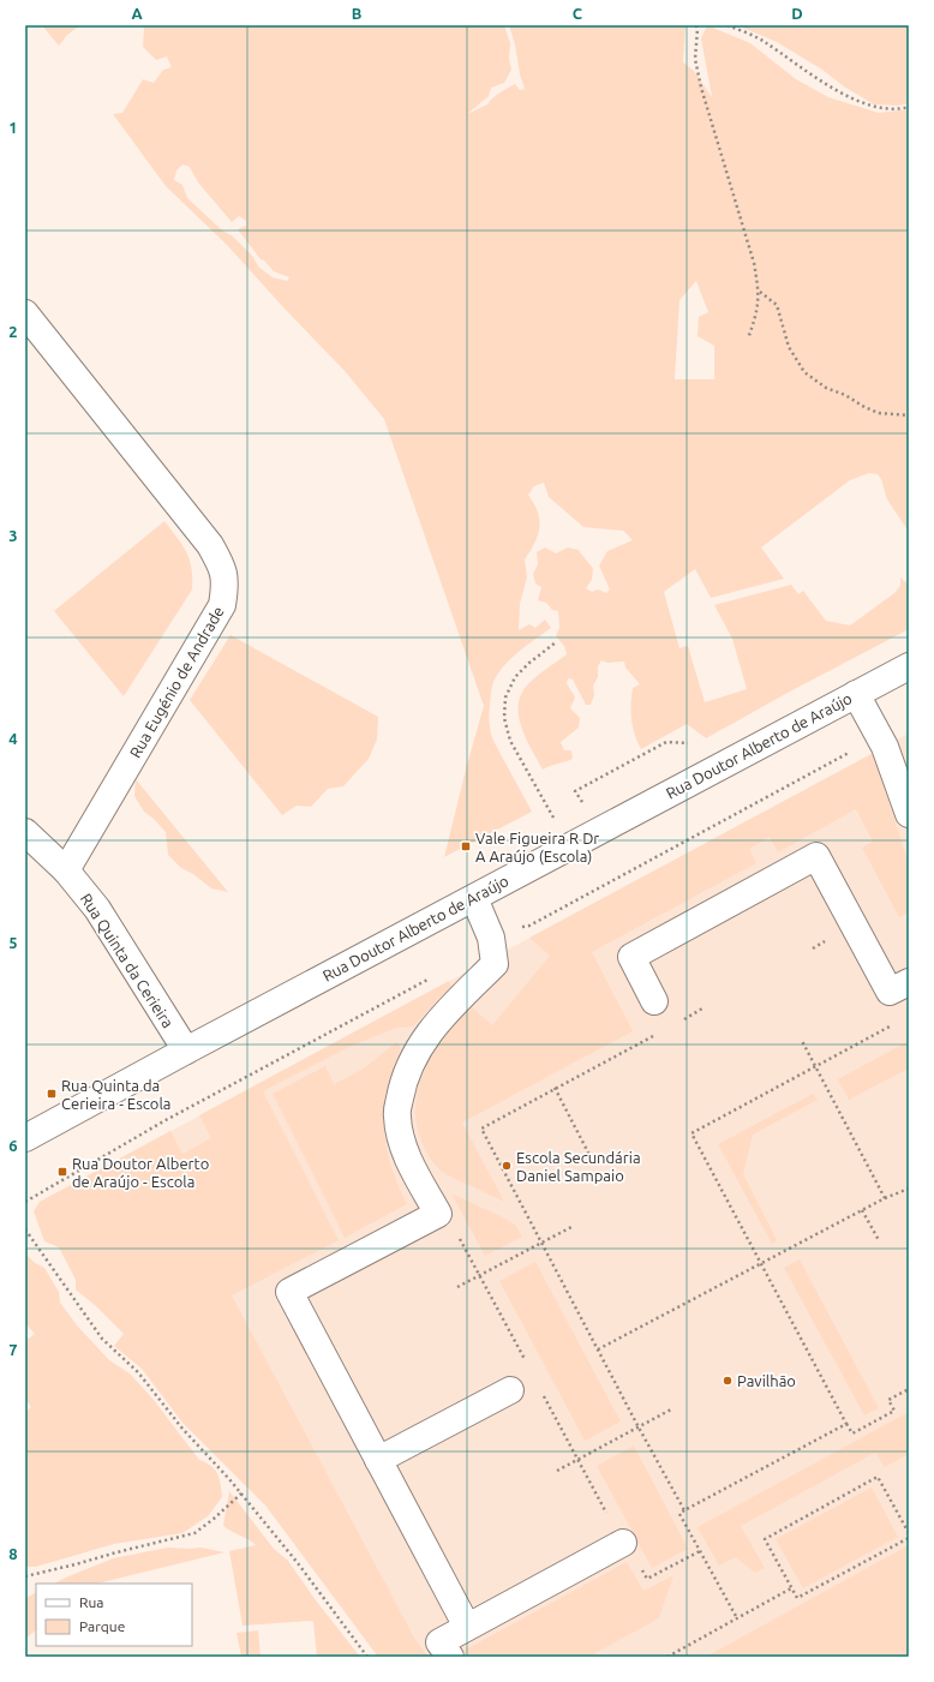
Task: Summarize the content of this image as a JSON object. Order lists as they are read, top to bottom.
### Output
{
  "streets": {
    "main road": ["Rua Eugénio de Andrade", "Rua Doutor Alberto de Araújo", "Rua Quinta da Cerieira"]
  },
  "crossings": [
    ["Rua Eugénio de Andrade", "Rua Quinta da Cerieira"],
    ["Rua Doutor Alberto de Araújo", "Rua Quinta da Cerieira"]
  ],
  "places": {
    "transit": ["Vale Figueira R Dr A Araújo (Escola)", "Rua Quinta da Cerieira - Escola", "Rua Doutor Alberto de Araújo - Escola"],
    "other": ["Escola Secundária Daniel Sampaio", "Pavilhão"]
  },
  "legend": ["Rua", "Parque"],
  "grid": {
    "columns": [
      "A",
      "B",
      "C",
      "D"
    ],
    "rows": [
      "1",
      "2",
      "3",
      "4",
      "5",
      "6",
      "7",
      "8"
    ]
  }
}
